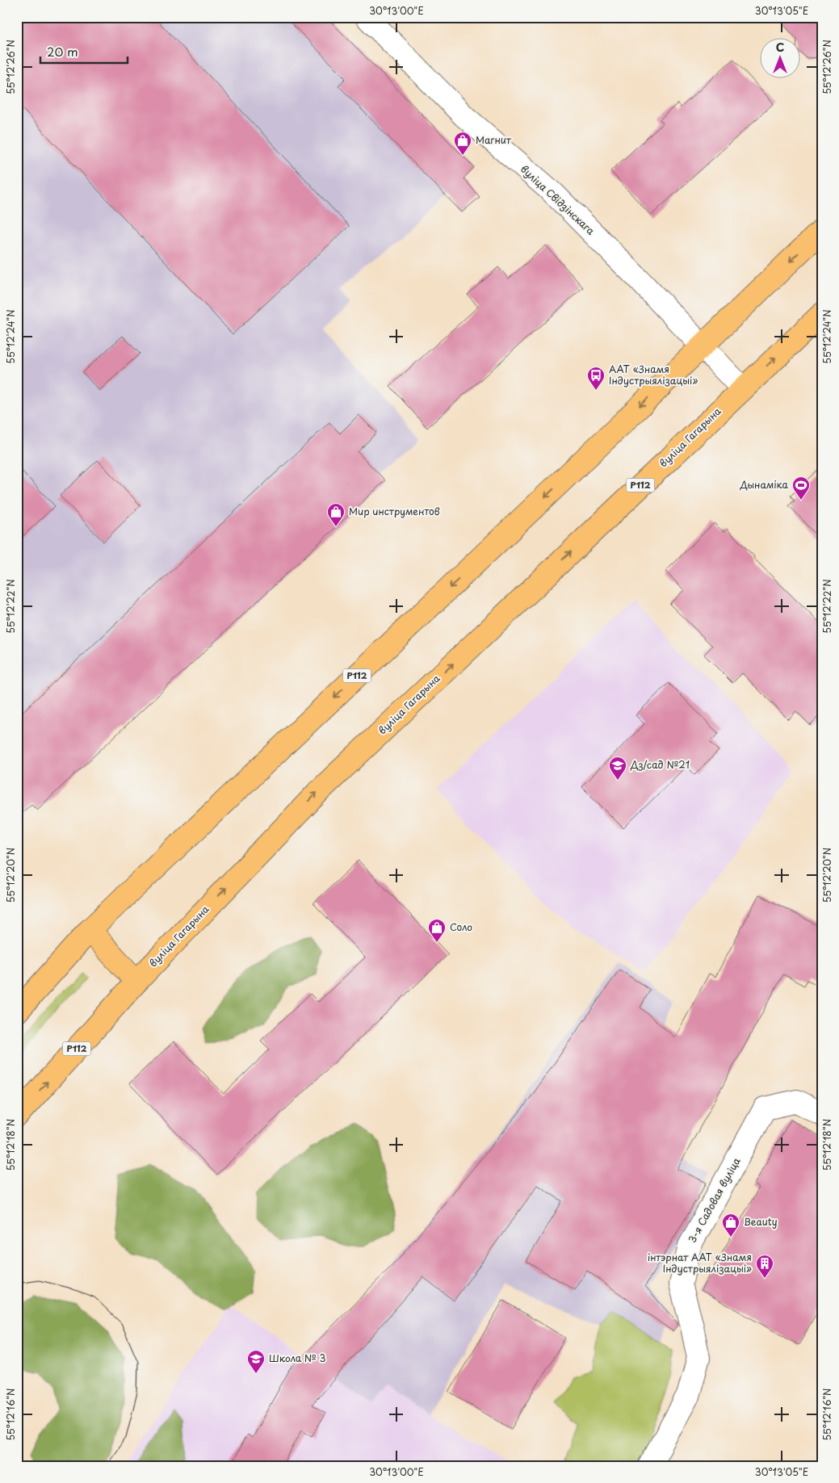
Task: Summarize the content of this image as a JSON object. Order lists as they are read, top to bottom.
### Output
{
  "streets": {
    "main road": ["вуліца Гагарына", "Р112"],
    "street": ["вуліца Свідзінскага", "3-я Садовая вуліца"]
  },
  "crossings": [
    ["вуліца Свідзінскага", "вуліца Гагарына"],
    ["вуліца Свідзінскага", "Р112"]
  ],
  "places": {
    "shop": [
      "Магнит",
      "Мир инструментов",
      "Соло",
      "Beauty"
    ],
    "bus stop": ["ААТ «Знамя Індустрыялізацыі»"],
    "sports": ["Дынаміка"],
    "school or university": ["Дз/сад №21", "Школа № 3"],
    "building": ["інтэрнат ААТ «Знамя Індустрыялізацыі»"]
  },
  "scale_bar": "20 m",
  "north": "top",
  "coordinates": [
    "30°13'00\"E",
    "30°13'05\"E",
    "55°12'26\"N",
    "55°12'24\"N",
    "55°12'22\"N",
    "55°12'20\"N",
    "55°12'18\"N",
    "55°12'16\"N"
  ]
}
